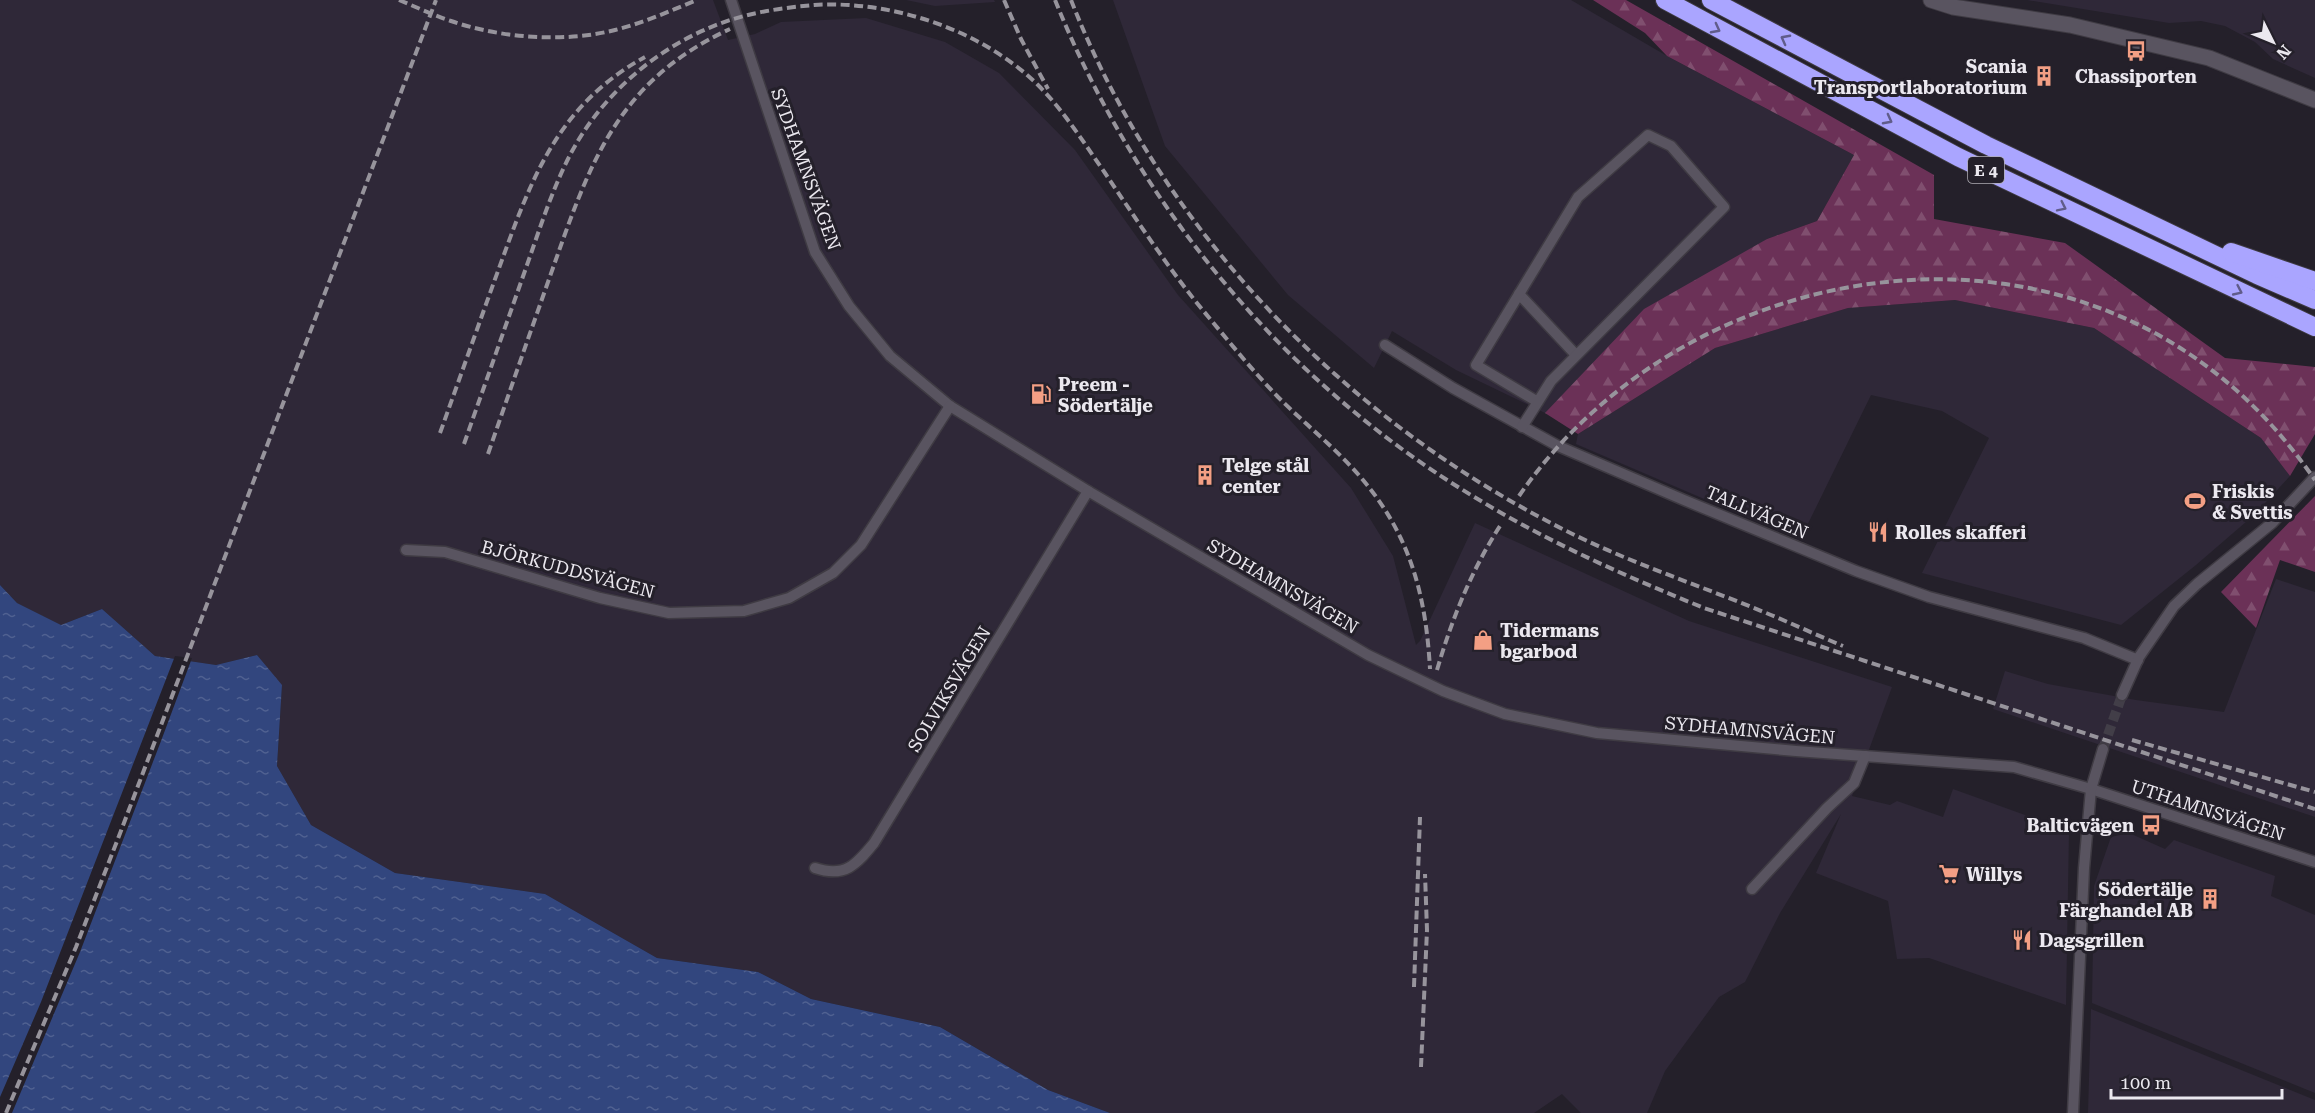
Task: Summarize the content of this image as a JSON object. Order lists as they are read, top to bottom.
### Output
{
  "streets": {
    "highway": ["E 4"],
    "street": [
      "SYDHAMNSVÄGEN",
      "TALLVÄGEN",
      "BJÖRKUDDSVÄGEN",
      "SOLVIKSVÄGEN",
      "UTHAMNSVÄGEN"
    ]
  },
  "crossings": [
    ["SYDHAMNSVÄGEN", "BJÖRKUDDSVÄGEN"],
    ["SYDHAMNSVÄGEN", "SOLVIKSVÄGEN"],
    ["SYDHAMNSVÄGEN", "UTHAMNSVÄGEN"]
  ],
  "places": {
    "bus stop": ["Chassiporten", "Balticvägen"],
    "building": ["Scania Transportlaboratorium", "Telge stål center", "Södertälje Färghandel AB"],
    "fuel station": ["Preem - Södertälje"],
    "sports": ["Friskis & Svettis"],
    "restaurant": ["Rolles skafferi", "Dagsgrillen"],
    "shop": ["Tidermans bgarbod"],
    "supermarket": ["Willys"]
  },
  "scale_bar": "100 m",
  "north": "bottom right"
}
